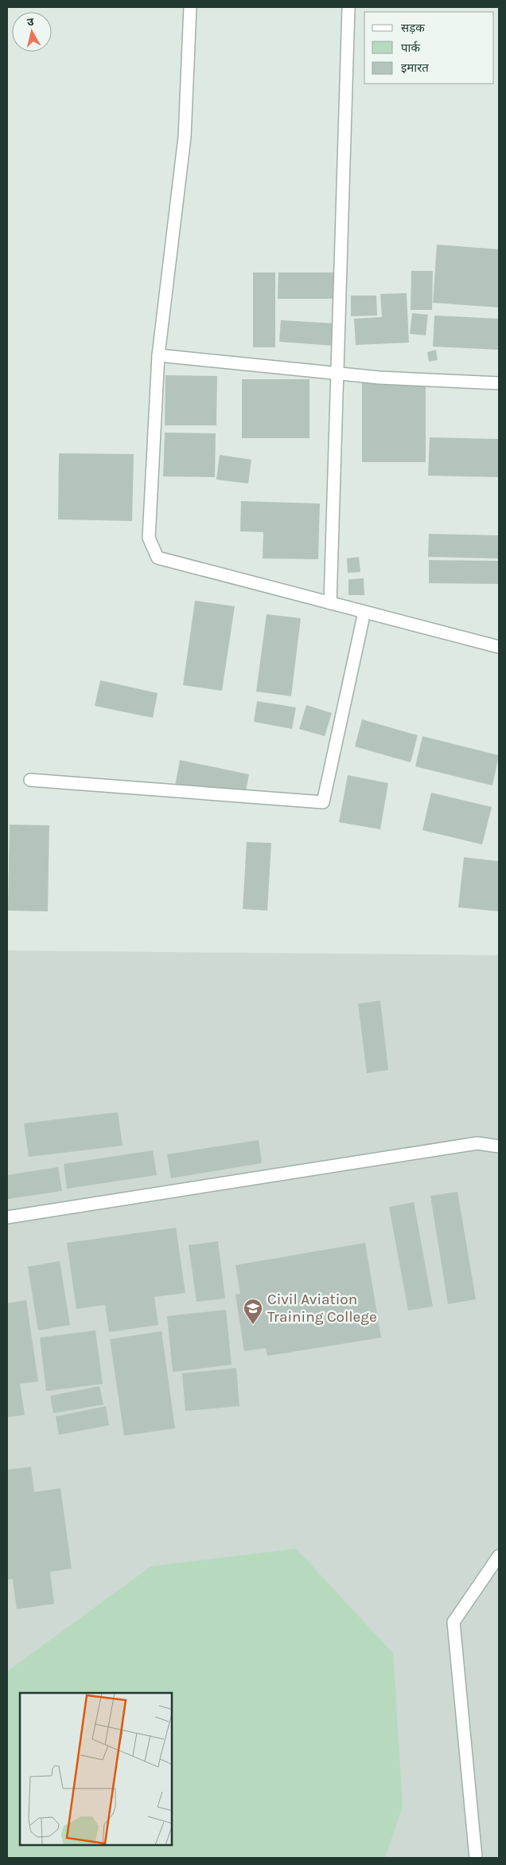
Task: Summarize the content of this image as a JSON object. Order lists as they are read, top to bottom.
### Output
{
  "places": {
    "school or university": ["Civil Aviation Training College"]
  },
  "legend": ["सड़क", "पार्क", "इमारत"],
  "north": "top"
}
